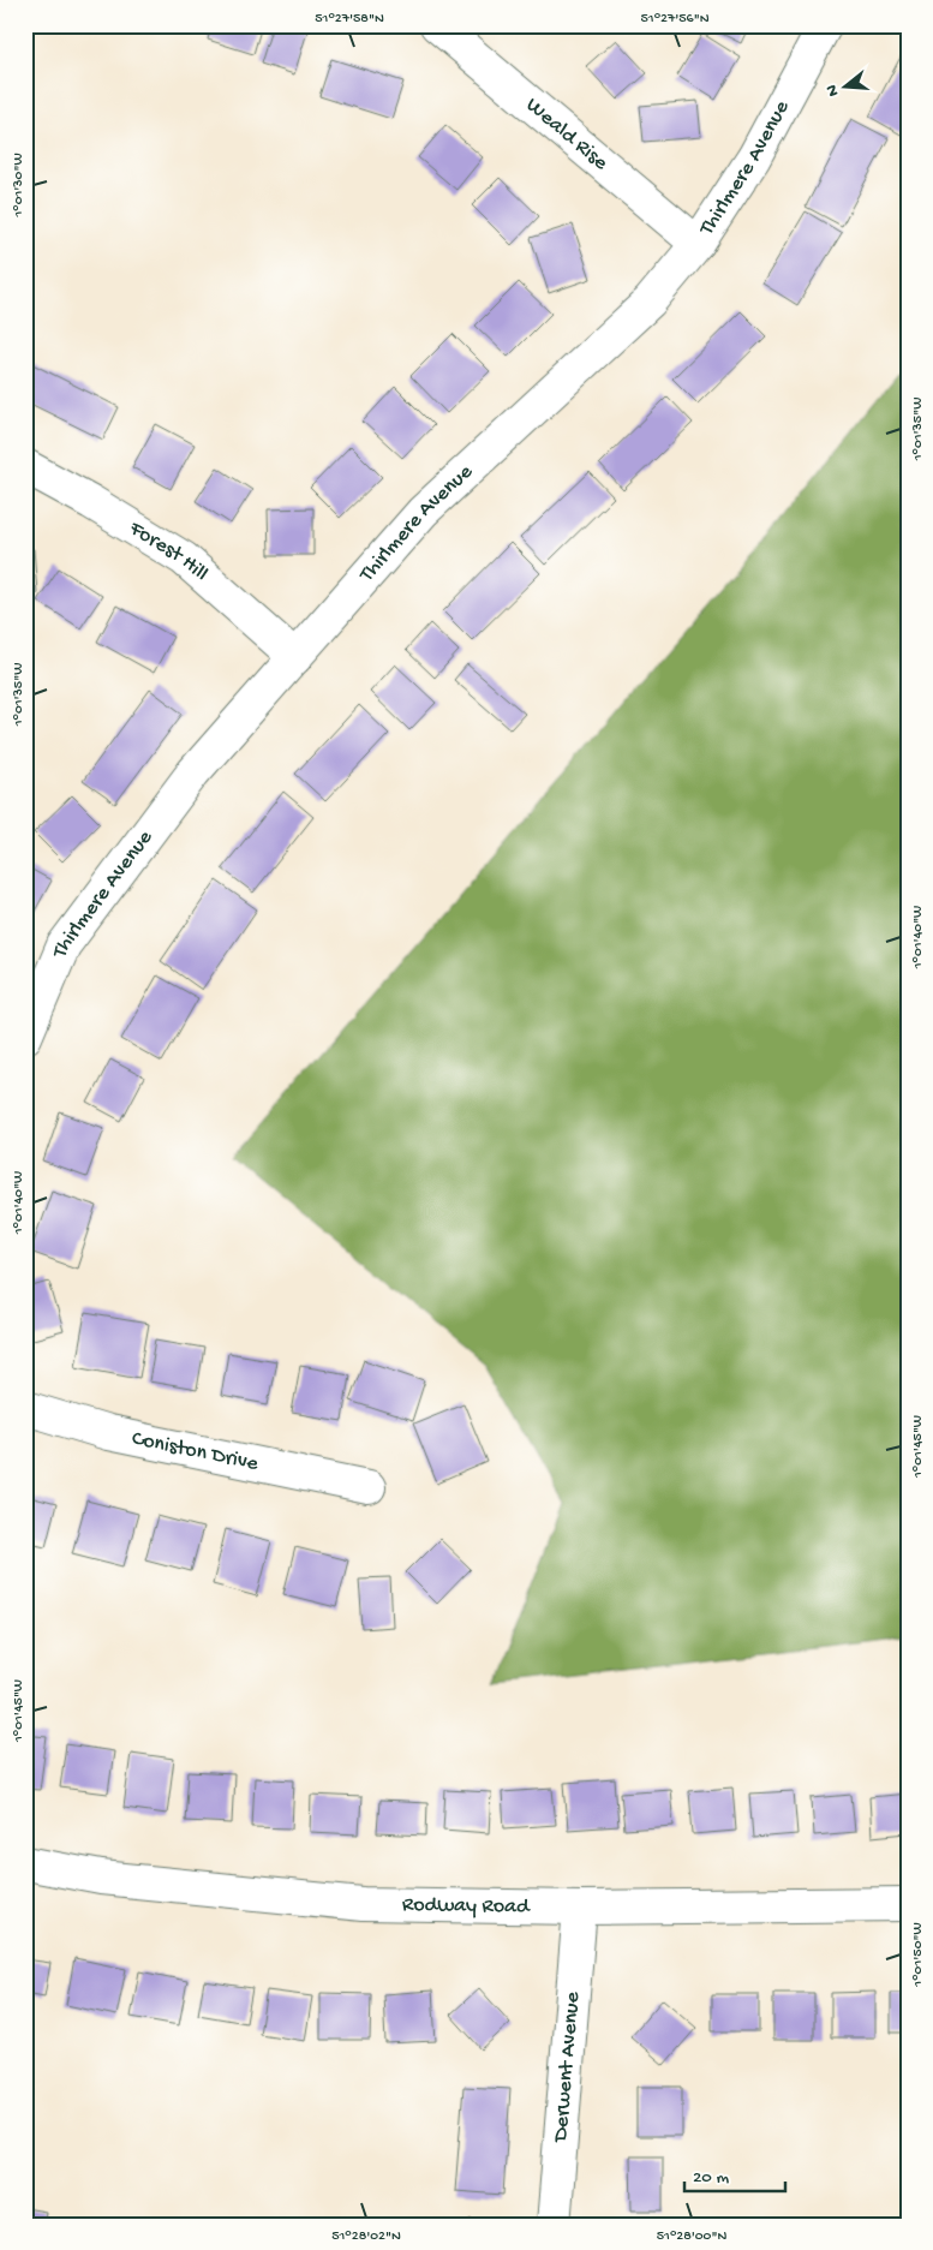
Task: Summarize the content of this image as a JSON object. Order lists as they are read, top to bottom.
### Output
{
  "streets": {
    "street": [
      "Weald Rise",
      "Thirlmere Avenue",
      "Forest Hill",
      "Coniston Drive",
      "Rodway Road",
      "Derwent Avenue"
    ]
  },
  "crossings": [
    ["Weald Rise", "Thirlmere Avenue"],
    ["Thirlmere Avenue", "Forest Hill"],
    ["Rodway Road", "Derwent Avenue"]
  ],
  "scale_bar": "20 m",
  "north": "left",
  "coordinates": [
    "51°27'58\"N",
    "51°27'56\"N",
    "1°01'30\"W",
    "1°01'35\"W",
    "1°01'40\"W",
    "1°01'45\"W",
    "1°01'50\"W",
    "51°28'02\"N",
    "51°28'00\"N"
  ]
}
